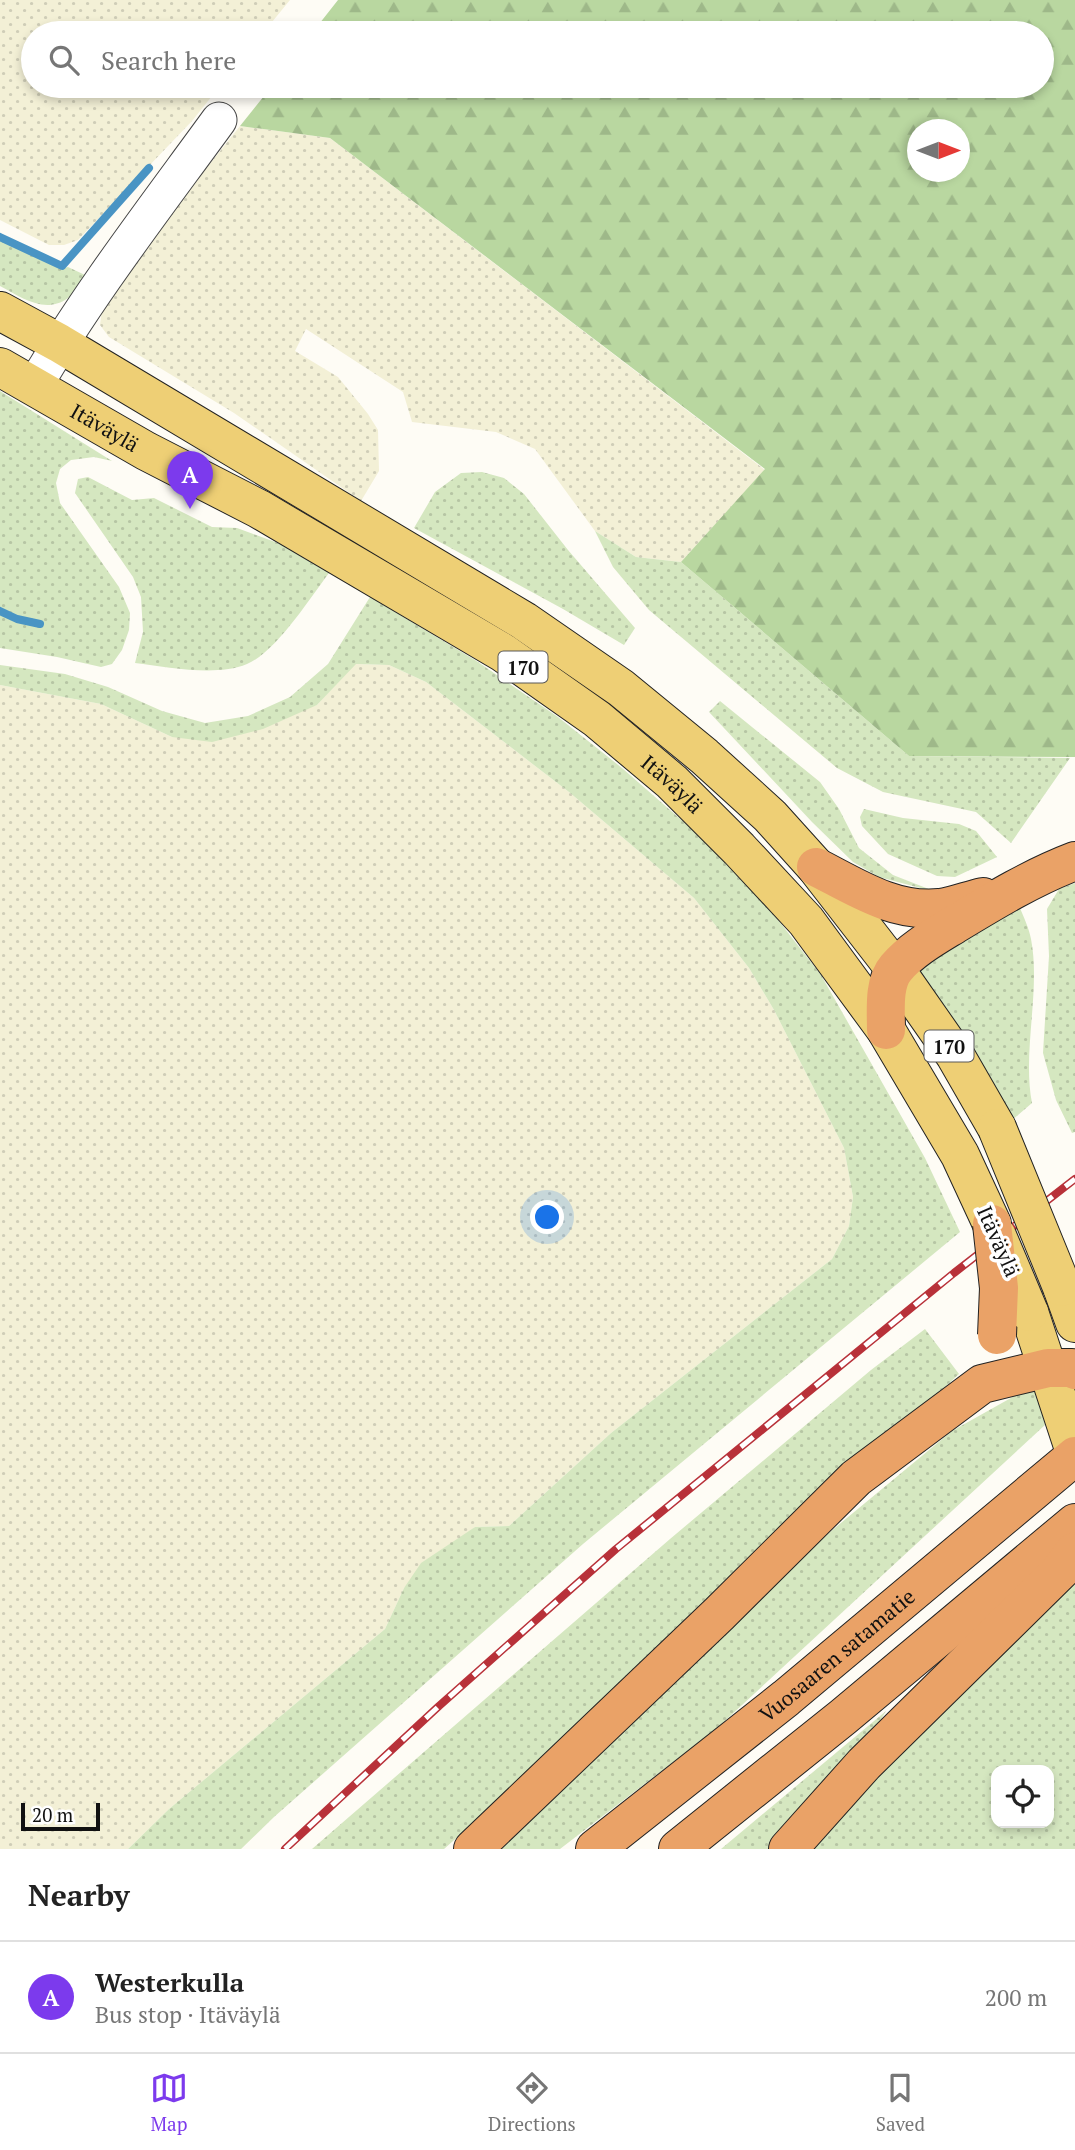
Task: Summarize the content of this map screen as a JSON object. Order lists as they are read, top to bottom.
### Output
{
  "streets": {
    "highway": ["Vuosaaren satamatie"],
    "main road": ["Itäväylä", "170"]
  },
  "crossings": [
    ["Itäväylä", "Vuosaaren satamatie"]
  ],
  "scale_bar": "20 m",
  "north": "right",
  "page": {
    "search": "Search here",
    "pins": "A",
    "scale": "20 m",
    "heading": "Nearby",
    "list": [
      {
        "mark": "A",
        "name": "Westerkulla",
        "note": "Bus stop · Itäväylä",
        "value": "200 m"
      }
    ],
    "nav": ["Map", "Directions", "Saved"]
  }
}
